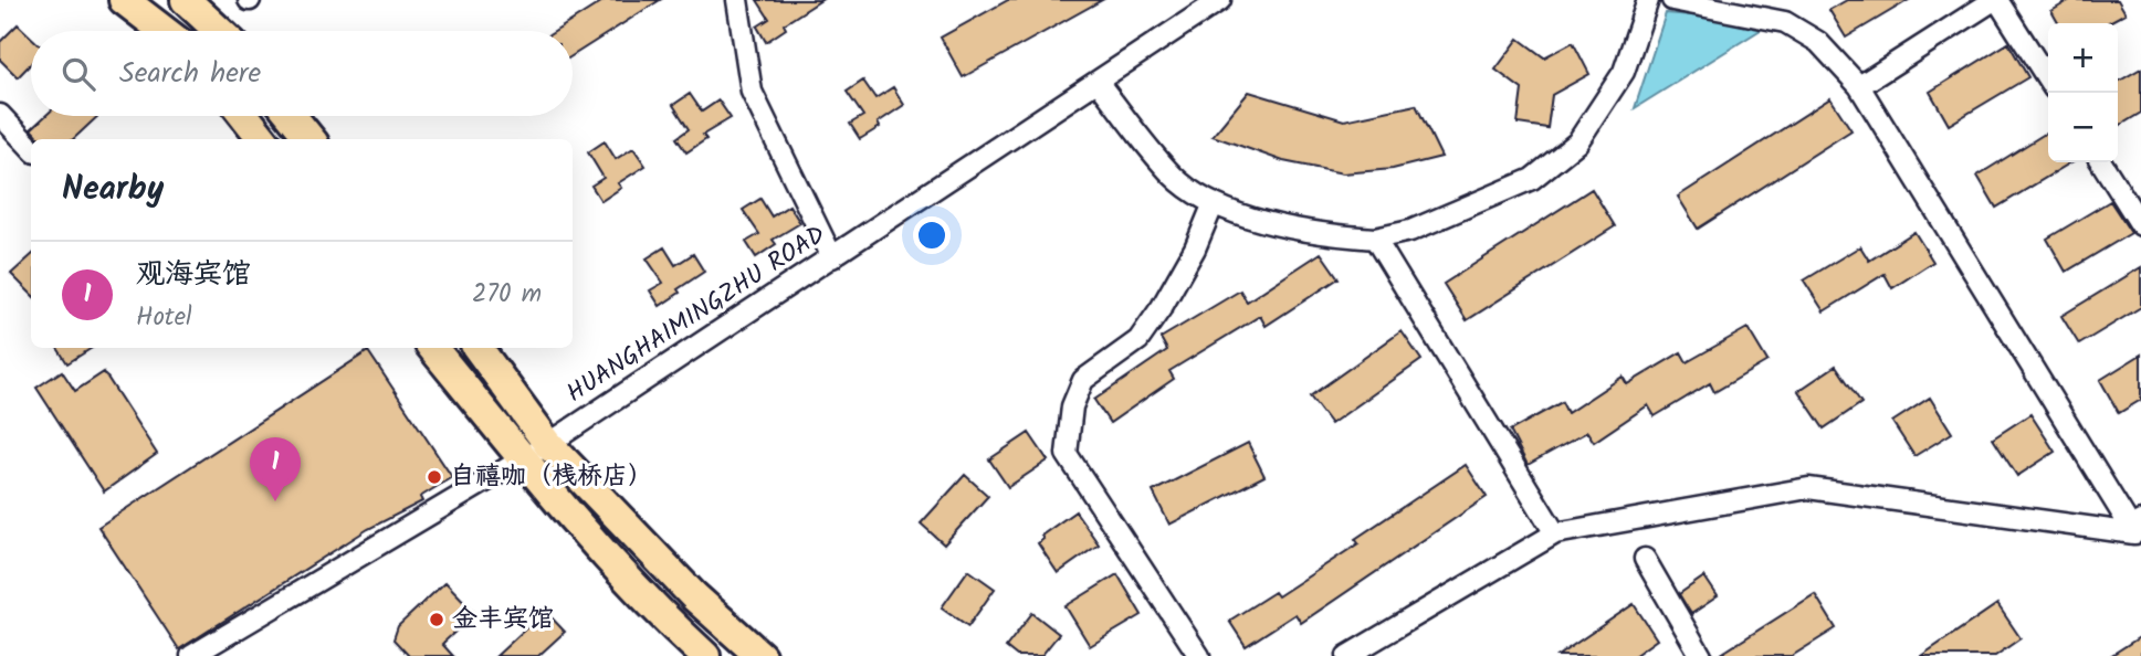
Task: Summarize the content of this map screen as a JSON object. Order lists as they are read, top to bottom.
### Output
{
  "streets": {
    "street": ["HUANGHAIMINGZHU ROAD"]
  },
  "places": ["自禧咖（栈桥店）", "金丰宾馆"],
  "page": {
    "map_buttons": ["+", "−"],
    "search": "Search here",
    "heading": "Nearby",
    "list": [
      {
        "mark": "1",
        "name": "观海宾馆",
        "note": "Hotel",
        "value": "270 m"
      }
    ],
    "pins": "1"
  }
}
